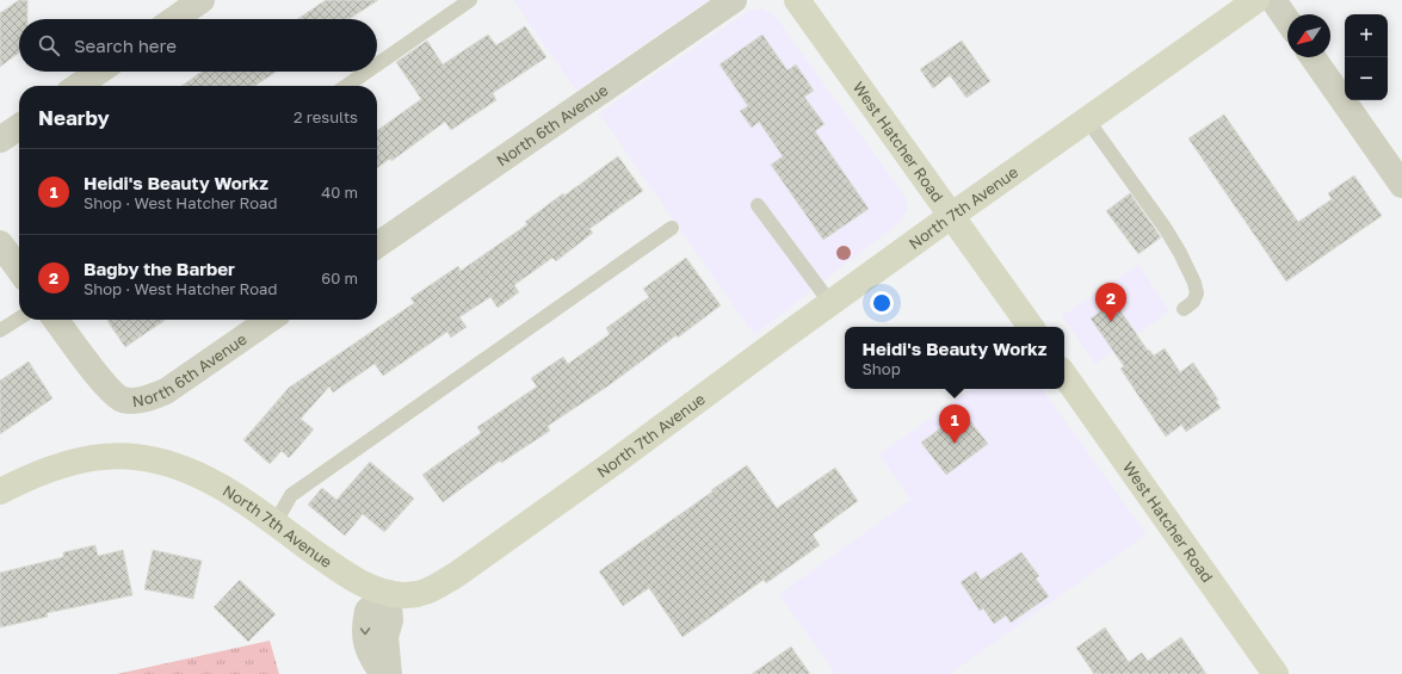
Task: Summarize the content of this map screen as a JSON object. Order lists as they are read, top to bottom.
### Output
{
  "streets": {
    "street": ["North 6th Avenue", "West Hatcher Road", "North 7th Avenue"]
  },
  "crossings": [
    ["West Hatcher Road", "North 7th Avenue"]
  ],
  "north": "bottom left",
  "page": {
    "map_buttons": ["+", "−"],
    "search": "Search here",
    "heading": ["Nearby", "2 results"],
    "list": [
      {
        "mark": "1",
        "name": "Heidi's Beauty Workz",
        "note": "Shop · West Hatcher Road",
        "value": "40 m"
      },
      {
        "mark": "2",
        "name": "Bagby the Barber",
        "note": "Shop · West Hatcher Road",
        "value": "60 m"
      }
    ],
    "pins": ["2", "1"],
    "popup": ["Heidi's Beauty Workz", "Shop"]
  }
}
